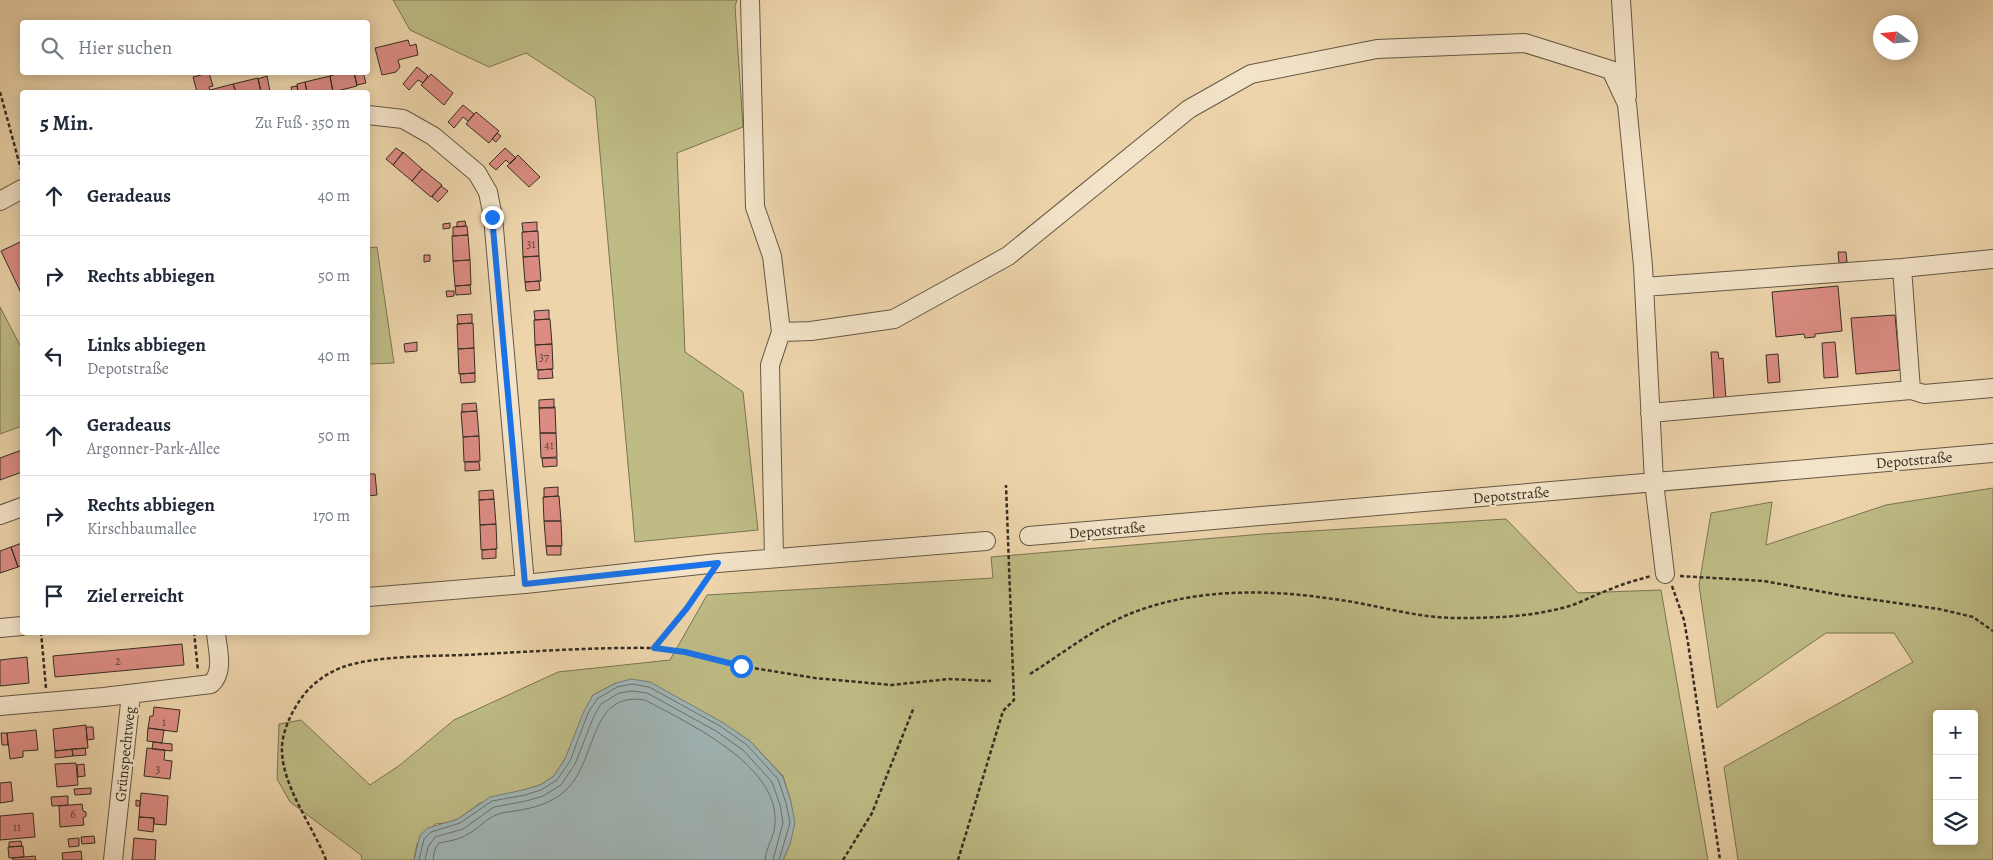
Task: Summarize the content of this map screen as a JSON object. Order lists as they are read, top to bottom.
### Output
{
  "streets": {
    "street": ["Depotstraße", "Grünspechtweg"]
  },
  "house_numbers": [
    "31",
    "37",
    "41",
    "2",
    "1",
    "3",
    "6",
    "11"
  ],
  "north": "left",
  "page": {
    "search": "Hier suchen",
    "heading": ["5 Min.", "Zu Fuß · 350 m"],
    "list": [
      ["Geradeaus", "40 m"],
      ["Rechts abbiegen", "50 m"],
      ["Links abbiegen", "Depotstraße", "40 m"],
      ["Geradeaus", "Argonner-Park-Allee", "50 m"],
      ["Rechts abbiegen", "Kirschbaumallee", "170 m"],
      "Ziel erreicht"
    ],
    "map_buttons": ["+", "−"]
  }
}
